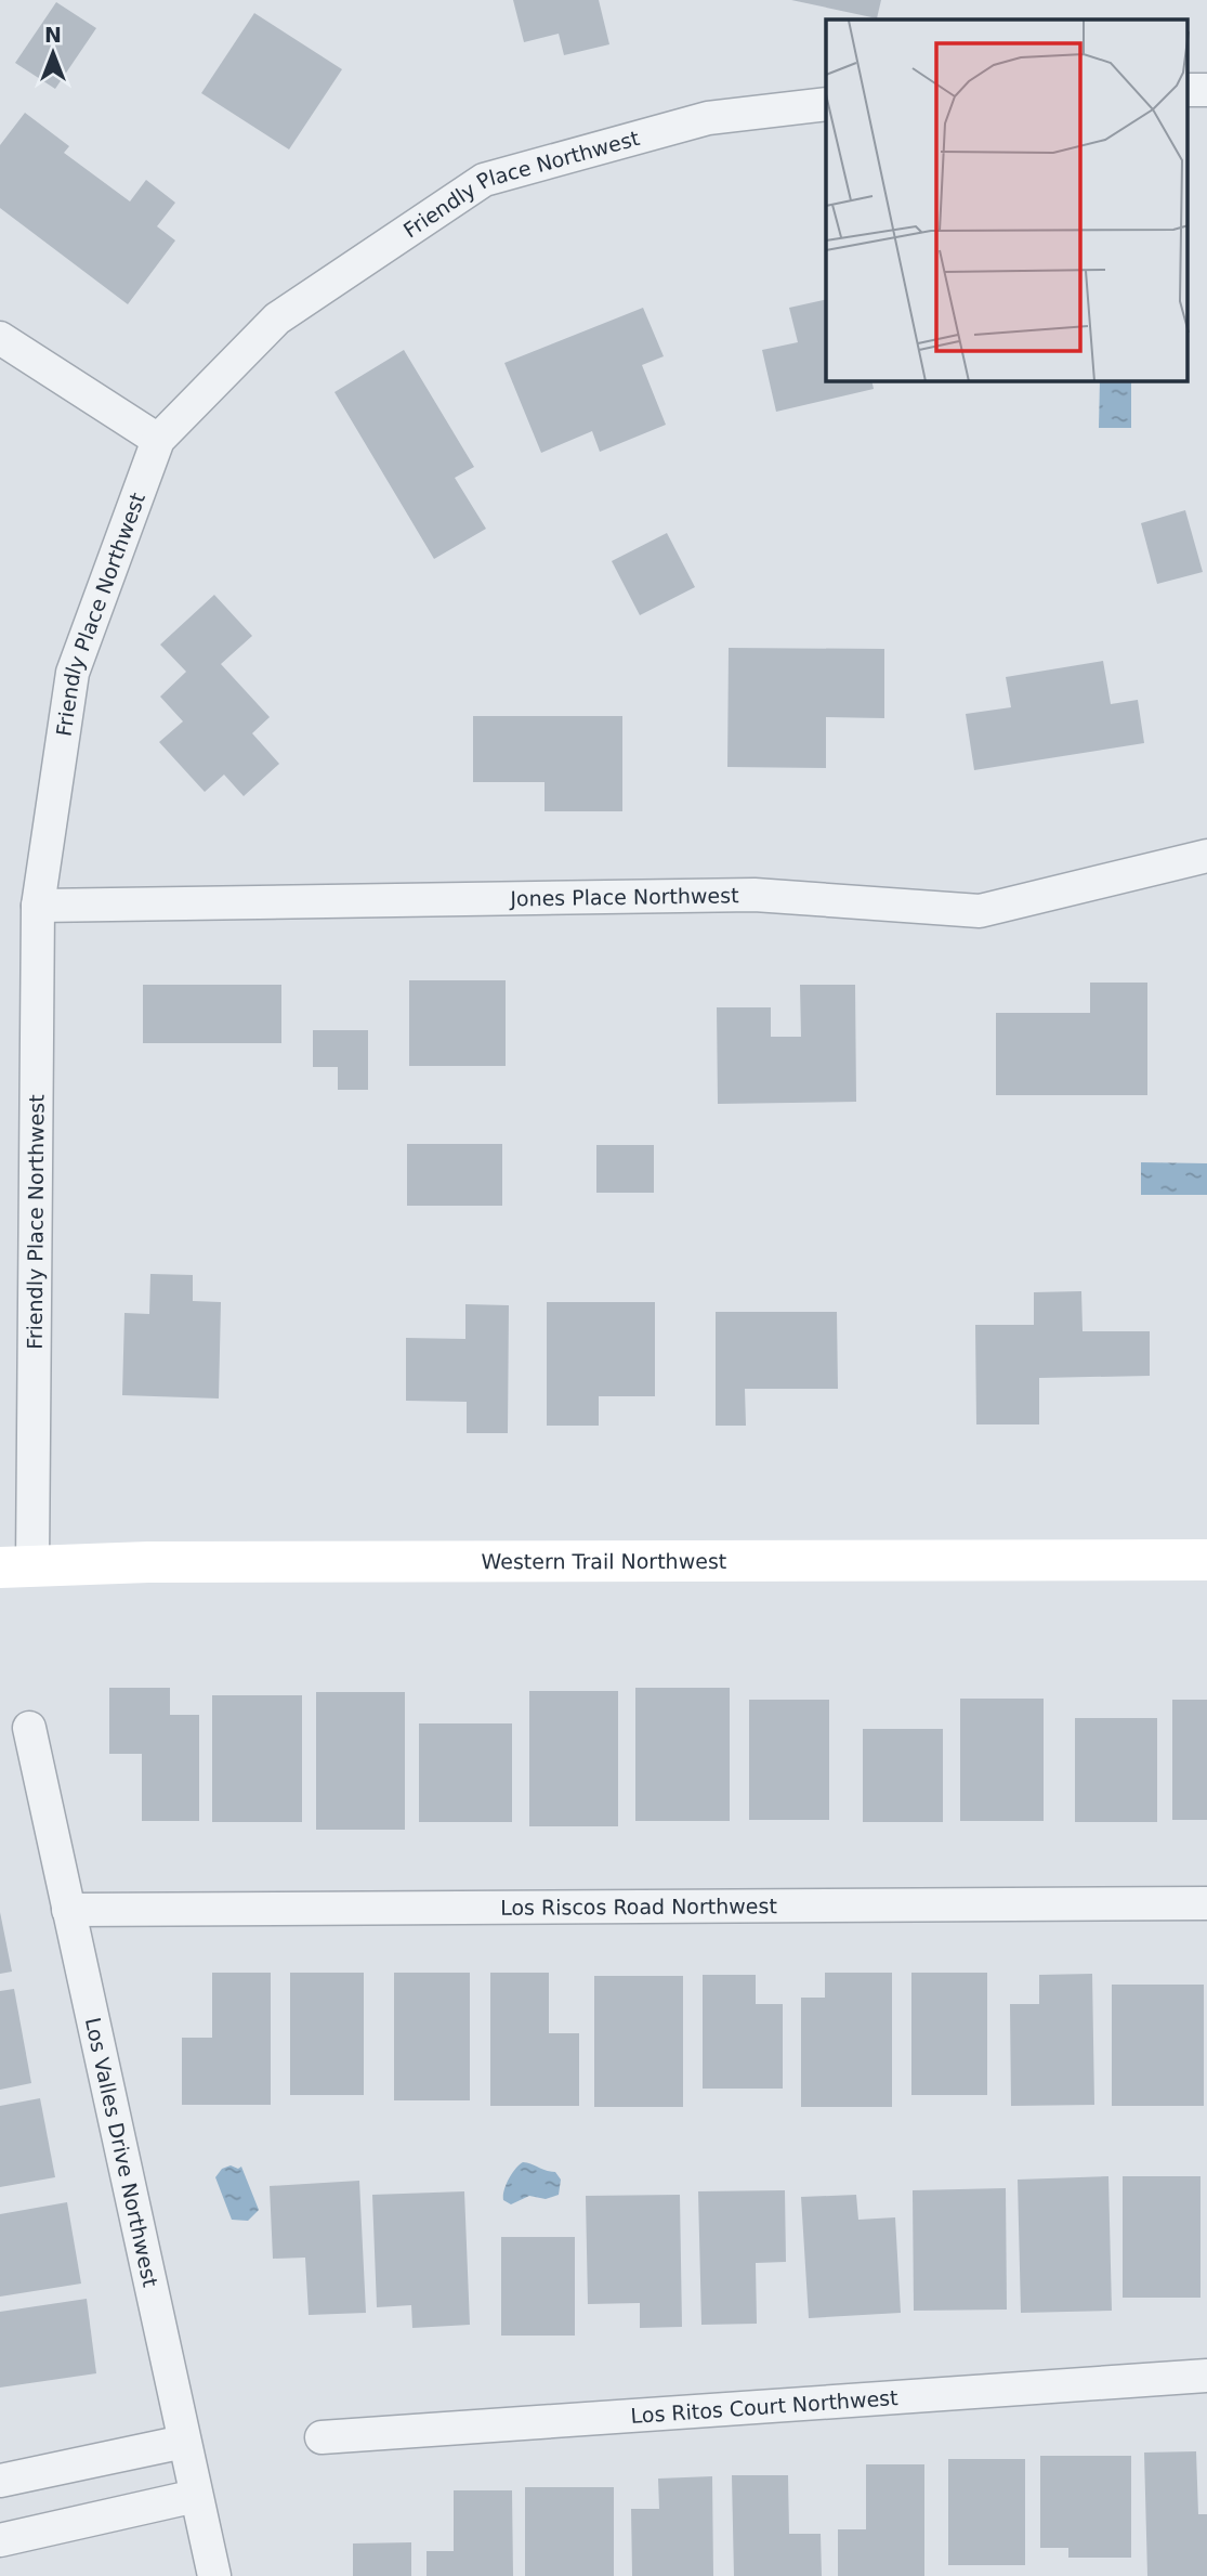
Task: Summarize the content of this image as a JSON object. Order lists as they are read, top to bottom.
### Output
{
  "streets": {
    "main road": ["Western Trail Northwest"],
    "street": [
      "Friendly Place Northwest",
      "Jones Place Northwest",
      "Los Riscos Road Northwest",
      "Los Valles Drive Northwest",
      "Los Ritos Court Northwest"
    ]
  },
  "crossings": [
    ["Friendly Place Northwest", "Jones Place Northwest"],
    ["Friendly Place Northwest", "Western Trail Northwest"],
    ["Los Riscos Road Northwest", "Los Valles Drive Northwest"]
  ],
  "north": "top"
}
